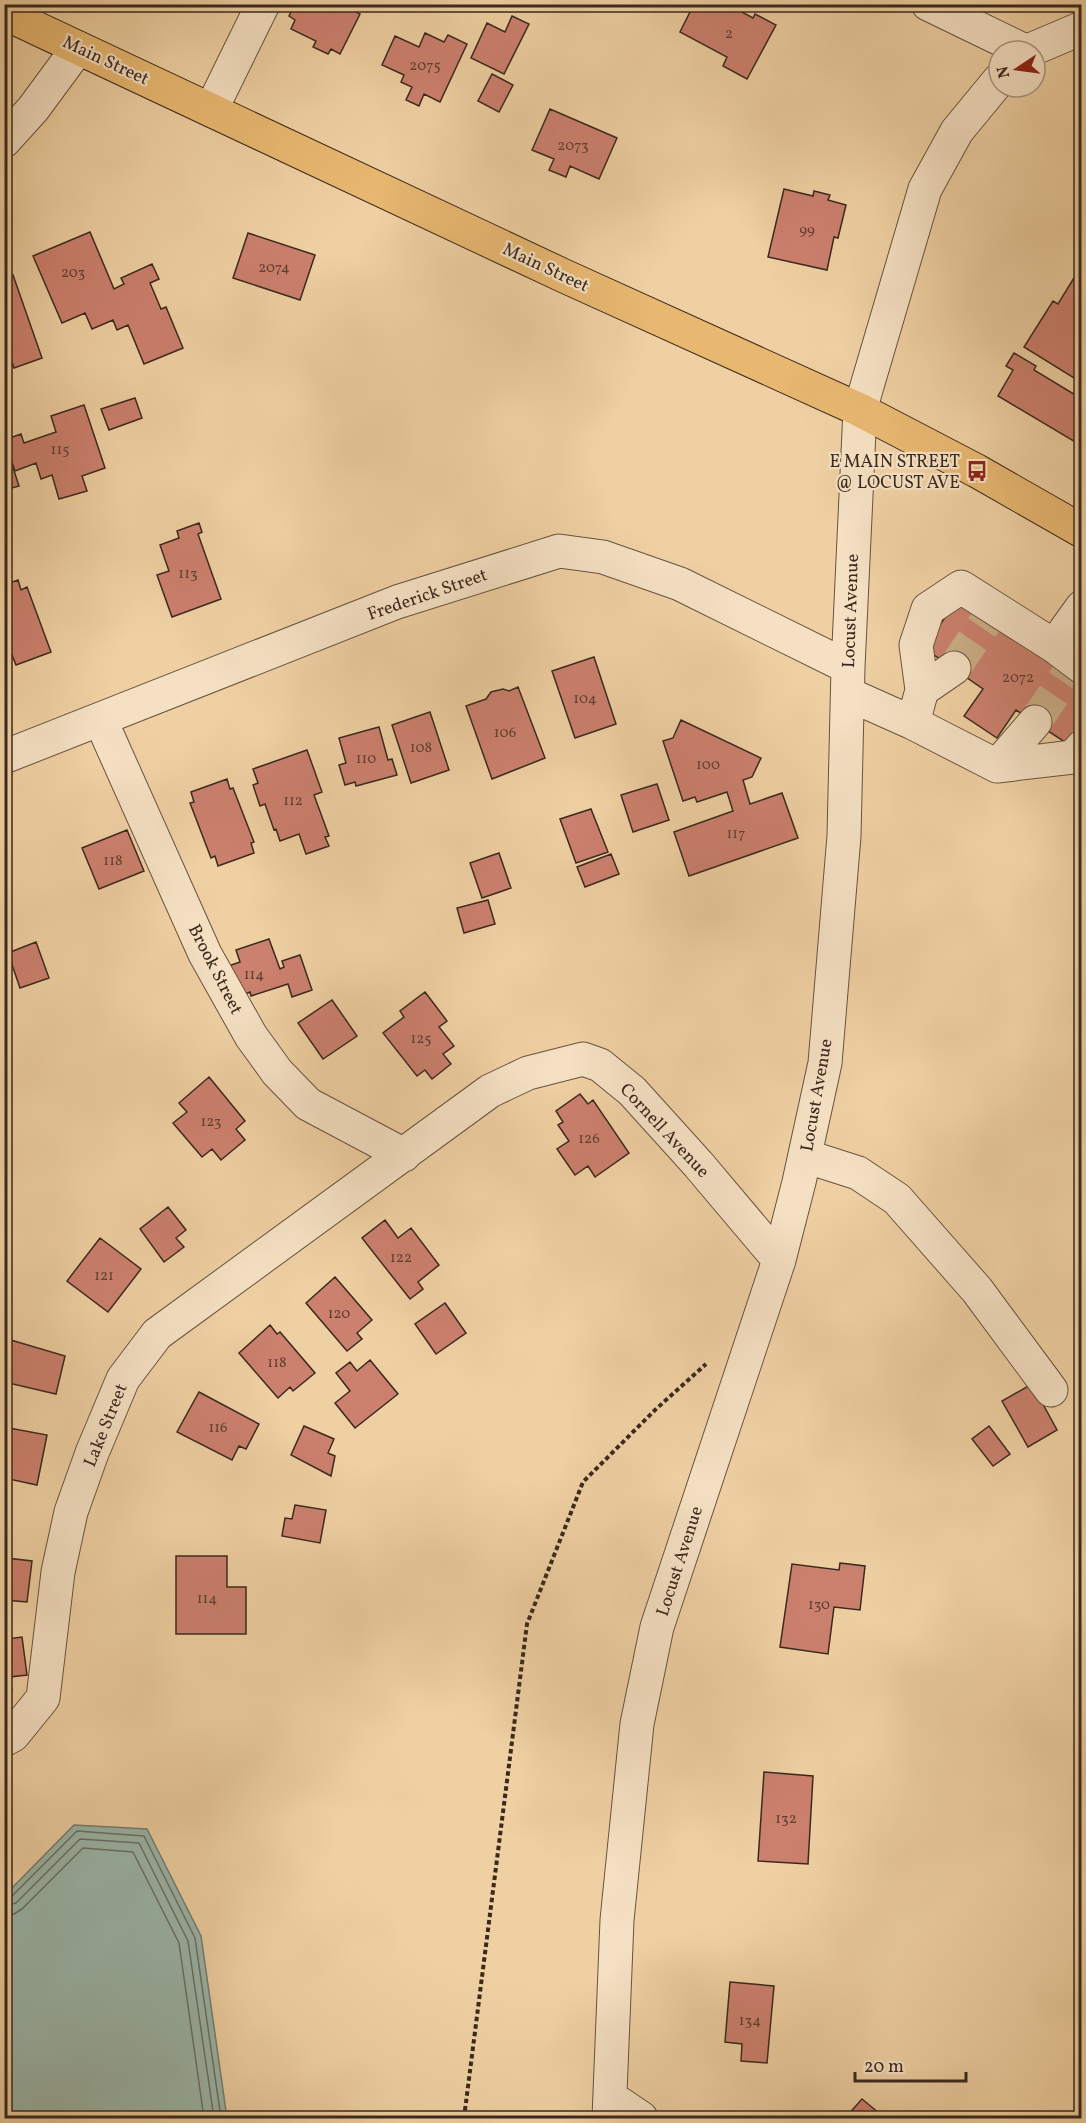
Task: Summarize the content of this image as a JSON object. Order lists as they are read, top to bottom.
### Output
{
  "streets": {
    "main road": ["Main Street"],
    "street": [
      "Frederick Street",
      "Locust Avenue",
      "Brook Street",
      "Cornell Avenue",
      "Lake Street"
    ]
  },
  "crossings": [
    ["Main Street", "Locust Avenue"],
    ["Frederick Street", "Locust Avenue"],
    ["Frederick Street", "Brook Street"],
    ["Locust Avenue", "Cornell Avenue"],
    ["Brook Street", "Cornell Avenue"],
    ["Brook Street", "Lake Street"],
    ["Cornell Avenue", "Lake Street"]
  ],
  "places": {
    "bus stop": ["E MAIN STREET @ LOCUST AVE"]
  },
  "house_numbers": [
    "2",
    "2075",
    "2073",
    "99",
    "2074",
    "203",
    "115",
    "113",
    "2072",
    "104",
    "106",
    "108",
    "110",
    "100",
    "112",
    "117",
    "118",
    "114",
    "125",
    "123",
    "126",
    "122",
    "121",
    "120",
    "118",
    "116",
    "114",
    "130",
    "132",
    "134"
  ],
  "scale_bar": "20 m",
  "north": "left"
}
